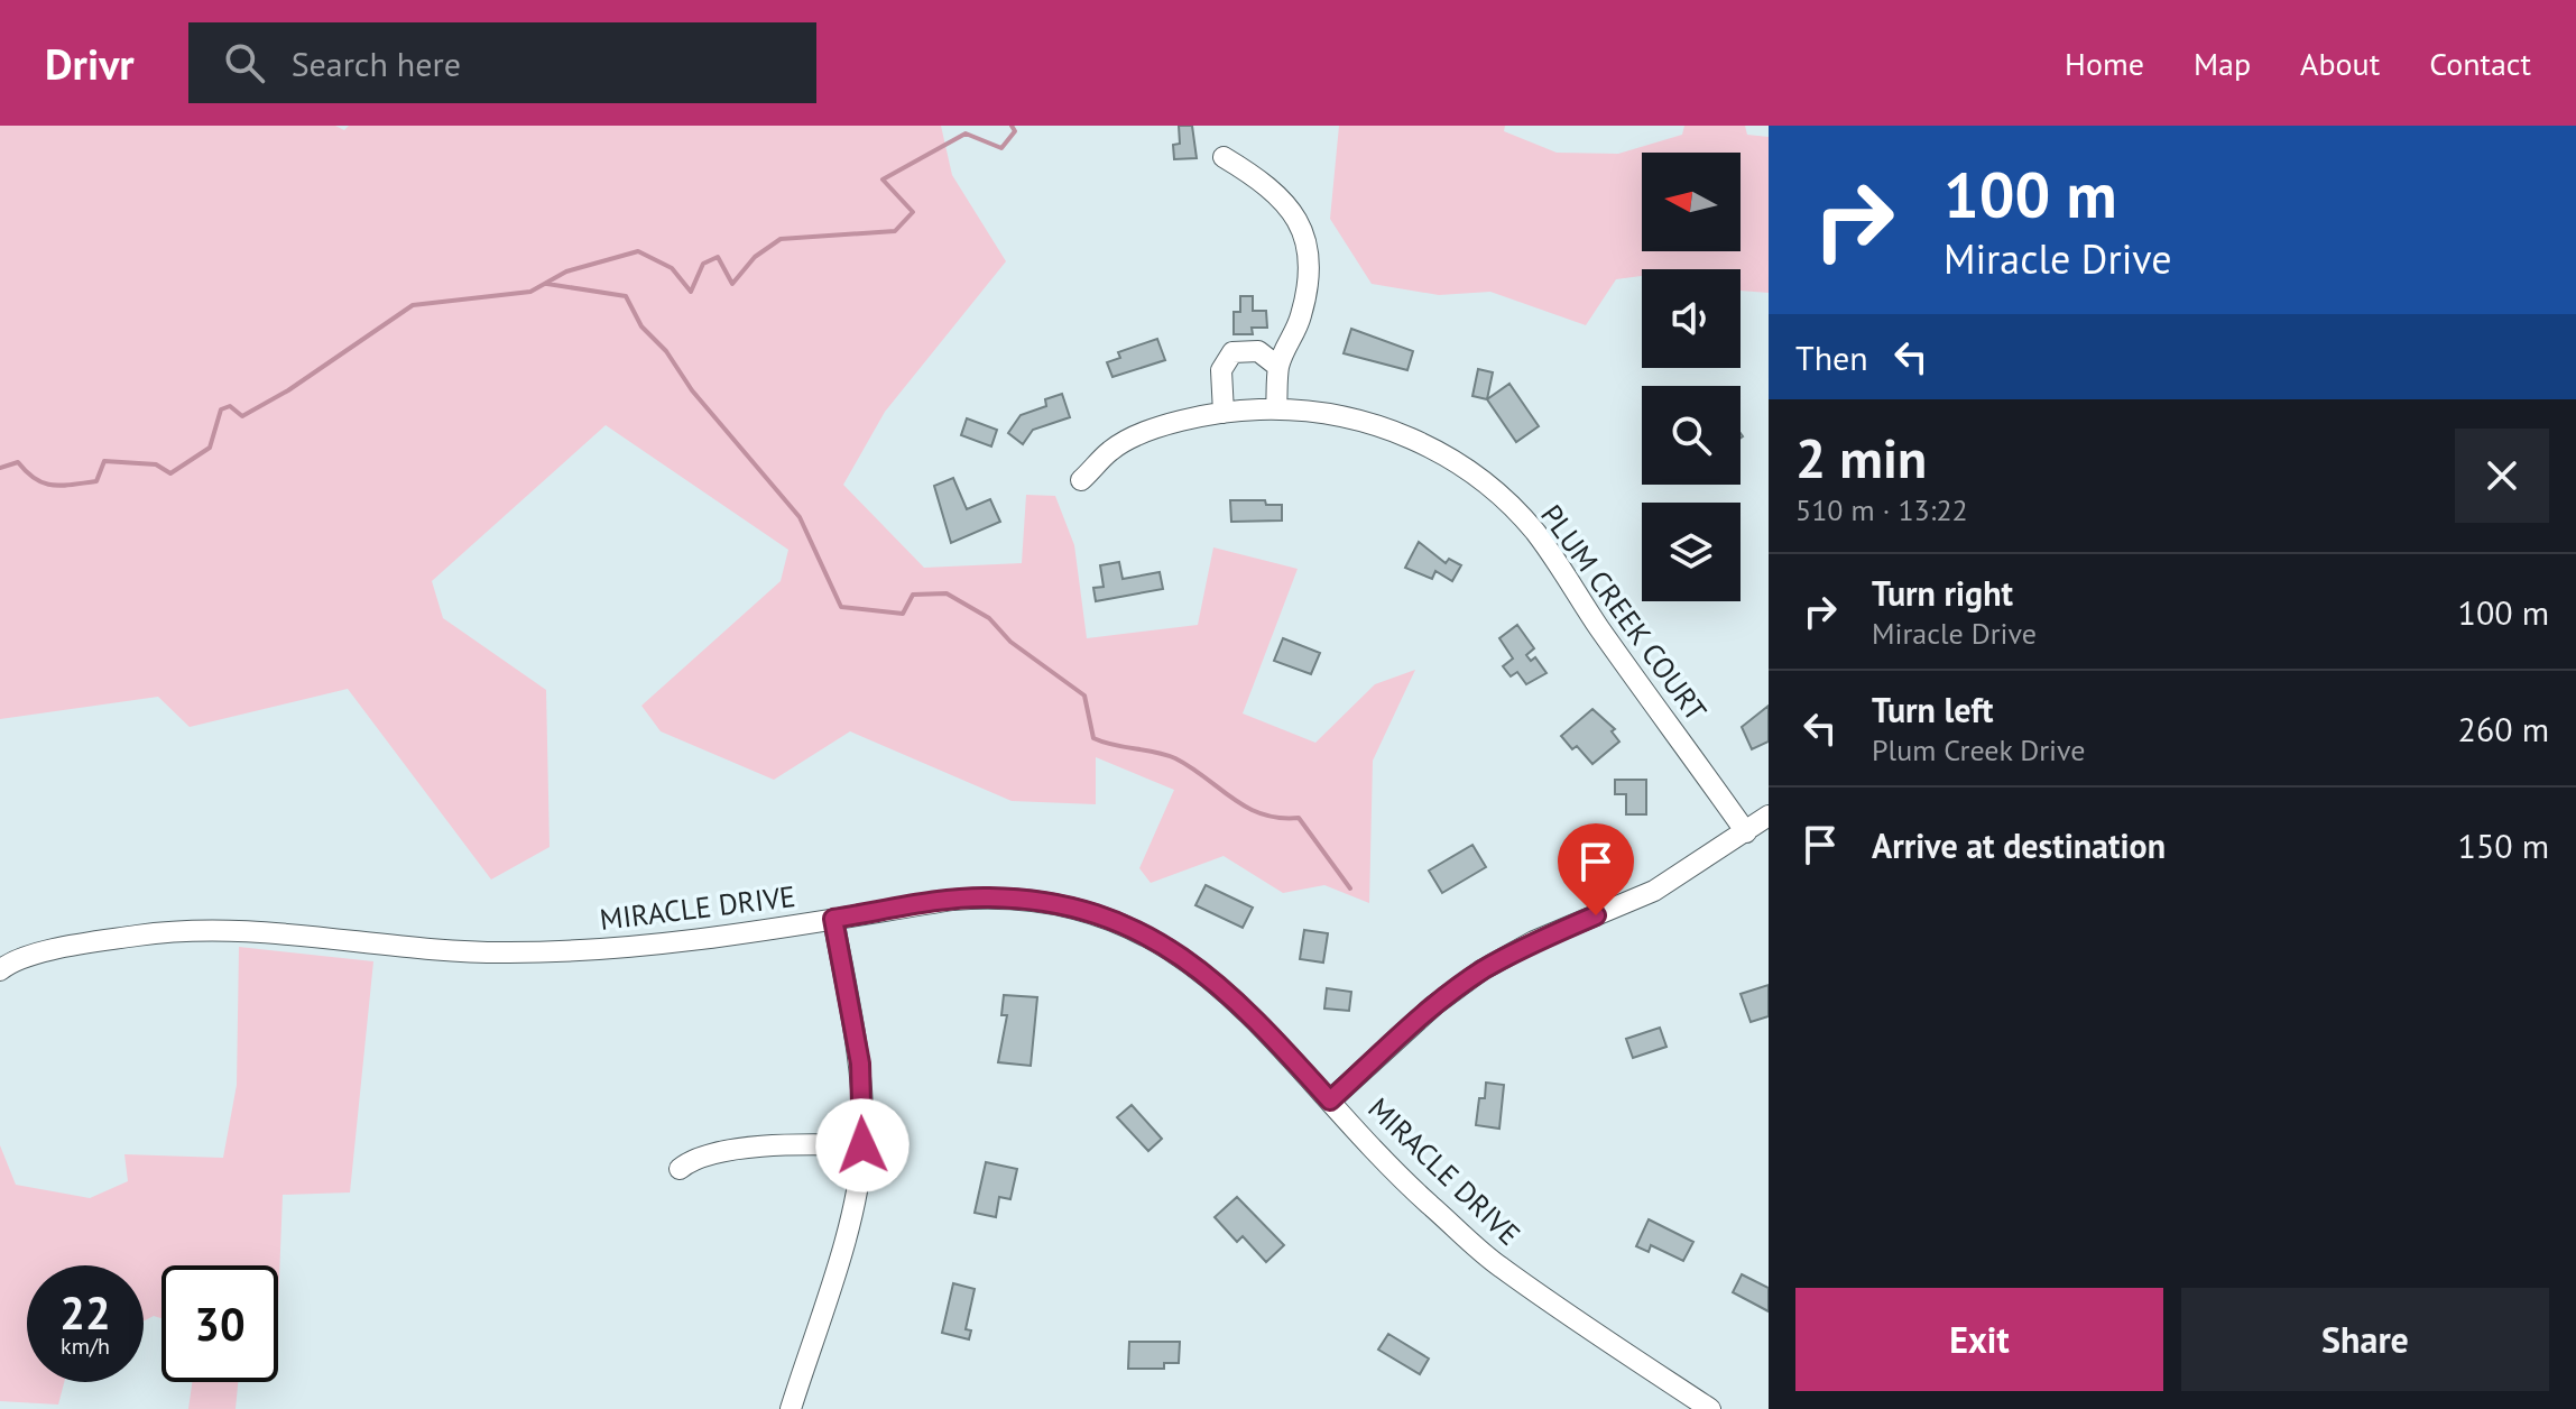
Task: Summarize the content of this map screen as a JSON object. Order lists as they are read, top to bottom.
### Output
{
  "streets": {
    "street": ["PLUM CREEK COURT", "MIRACLE DRIVE"]
  },
  "north": "left",
  "page": {
    "header": "Drivr",
    "search": "Search here",
    "nav": [
      "Home",
      "Map",
      "About",
      "Contact"
    ],
    "turn": ["100 m", "Miracle Drive"],
    "then": "Then",
    "heading": ["2 min", "510 m · 13:22"],
    "list": [
      {
        "name": "Turn right",
        "note": "Miracle Drive",
        "value": "100 m"
      },
      {
        "name": "Turn left",
        "note": "Plum Creek Drive",
        "value": "260 m"
      },
      {
        "name": "Arrive at destination",
        "value": "150 m"
      }
    ],
    "speed": "22 km/h",
    "limit": "30",
    "buttons": ["Exit", "Share"]
  }
}
